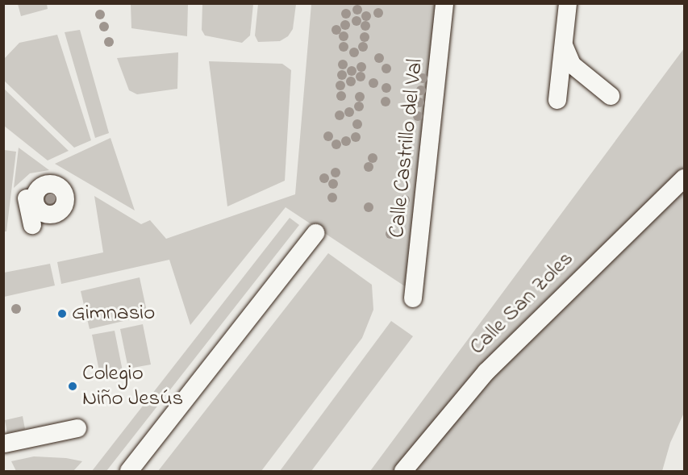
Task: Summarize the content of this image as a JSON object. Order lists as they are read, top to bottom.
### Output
{
  "streets": {
    "street": ["Calle Castrillo del Val", "Calle San Zoles"]
  },
  "places": ["Gimnasio", "Colegio Niño Jesús"]
}
